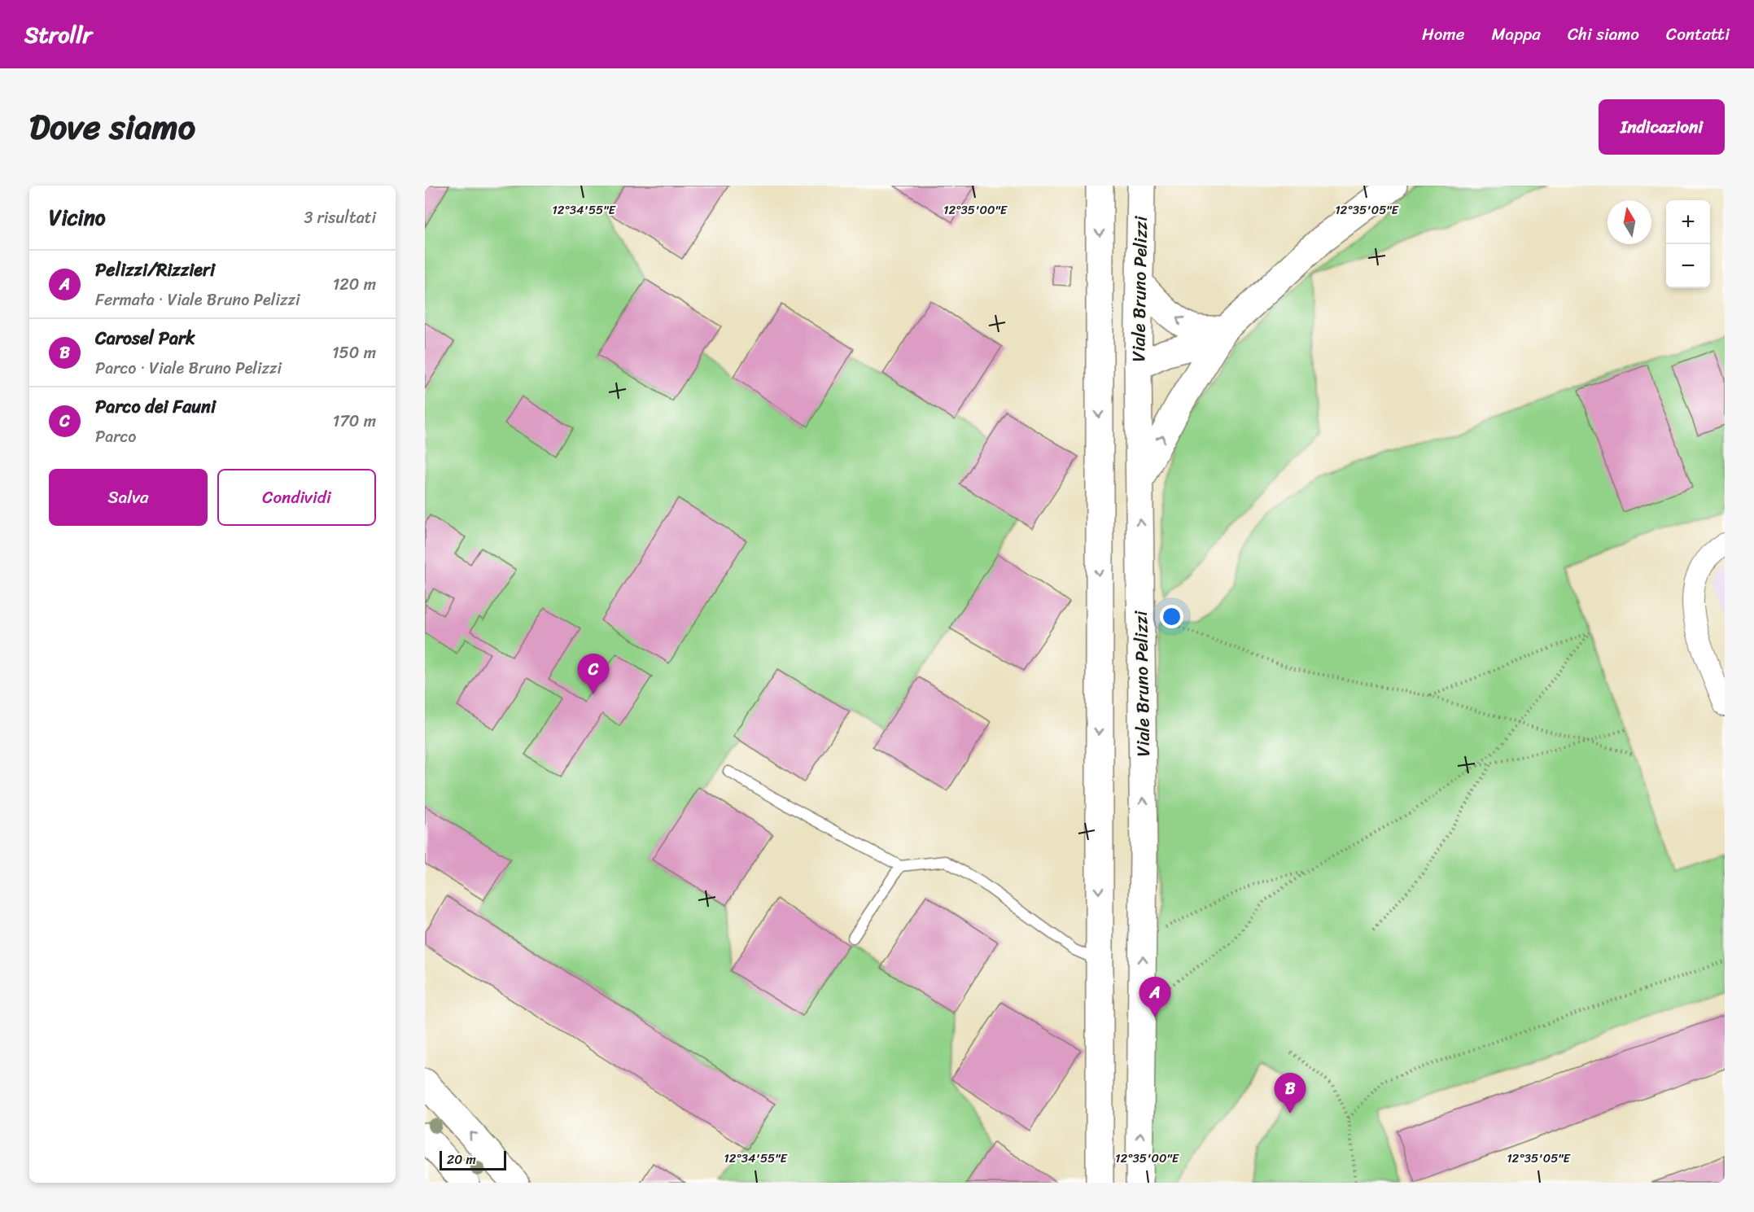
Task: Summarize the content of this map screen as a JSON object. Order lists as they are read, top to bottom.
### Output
{
  "streets": {
    "street": ["Viale Bruno Pelizzi"]
  },
  "scale_bar": "20 m",
  "north": "top",
  "page": {
    "header": "Strollr",
    "nav": [
      "Home",
      "Mappa",
      "Chi siamo",
      "Contatti"
    ],
    "title": "Dove siamo",
    "buttons": [
      "Indicazioni",
      ["Salva", "Condividi"]
    ],
    "heading": ["Vicino", "3 risultati"],
    "map_buttons": ["+", "−"],
    "list": [
      {
        "mark": "A",
        "name": "Pelizzi/Rizzieri",
        "note": "Fermata · Viale Bruno Pelizzi",
        "value": "120 m"
      },
      {
        "mark": "B",
        "name": "Carosel Park",
        "note": "Parco · Viale Bruno Pelizzi",
        "value": "150 m"
      },
      {
        "mark": "C",
        "name": "Parco dei Fauni",
        "note": "Parco",
        "value": "170 m"
      }
    ],
    "pins": ["C", "A", "B"],
    "scale": "20 m"
  },
  "coordinates": ["12°35'00\"E", "12°35'05\"E", "12°34'55\"E"]
}
